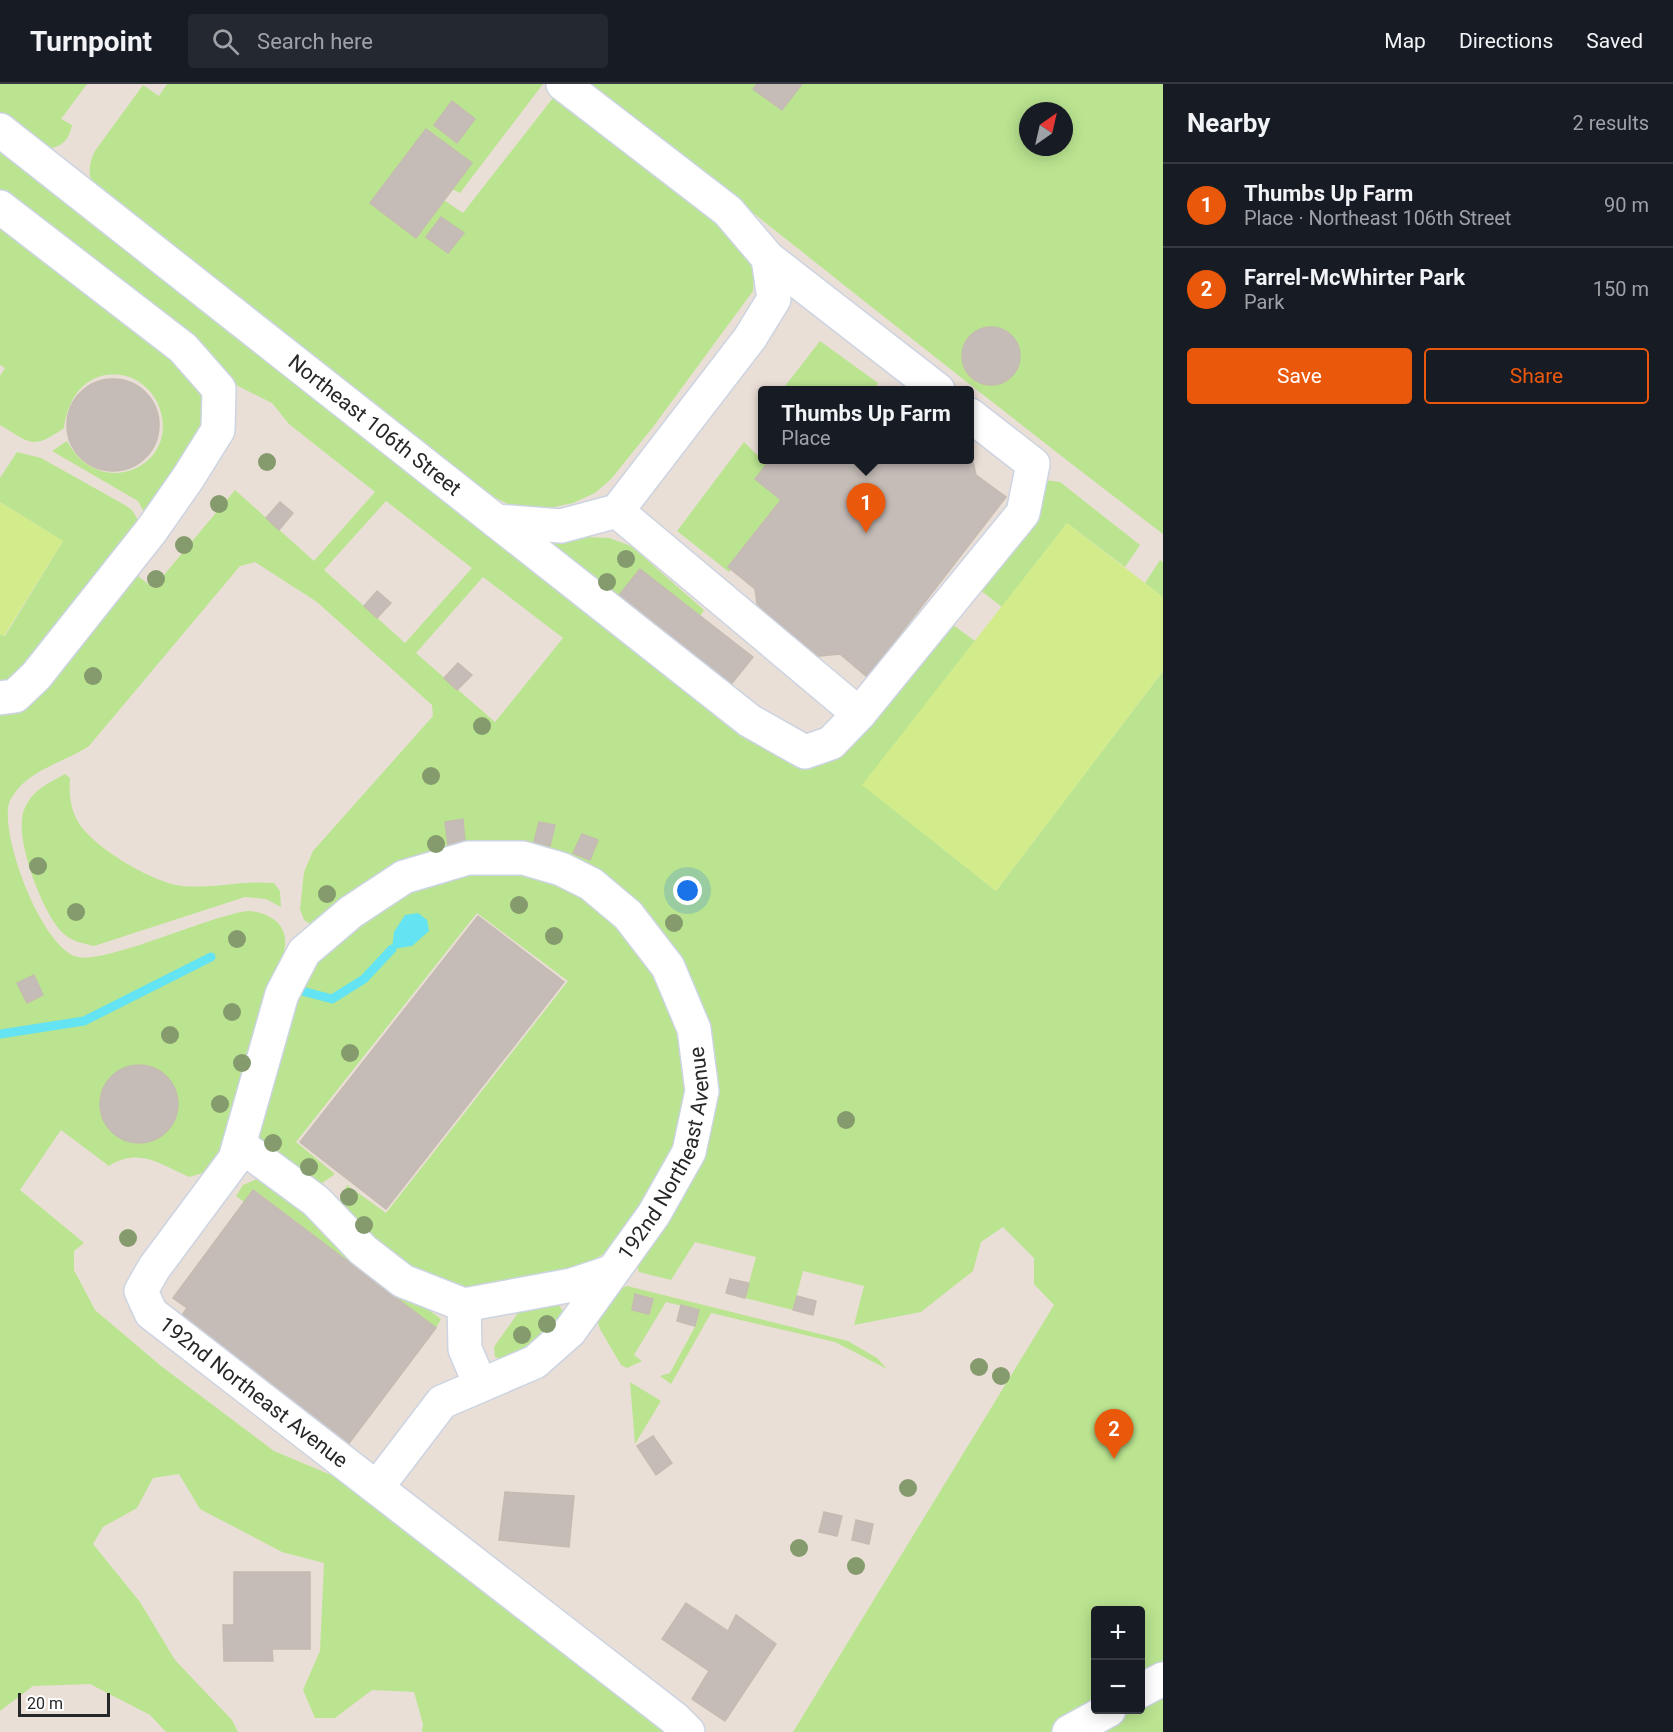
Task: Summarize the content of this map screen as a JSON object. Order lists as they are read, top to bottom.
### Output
{
  "streets": {
    "street": ["Northeast 106th Street", "192nd Northeast Avenue"]
  },
  "scale_bar": "20 m",
  "north": "top right",
  "page": {
    "header": "Turnpoint",
    "search": "Search here",
    "nav": ["Map", "Directions", "Saved"],
    "heading": ["Nearby", "2 results"],
    "list": [
      {
        "mark": "1",
        "name": "Thumbs Up Farm",
        "note": "Place · Northeast 106th Street",
        "value": "90 m"
      },
      {
        "mark": "2",
        "name": "Farrel-McWhirter Park",
        "note": "Park",
        "value": "150 m"
      }
    ],
    "buttons": ["Save", "Share"],
    "popup": ["Thumbs Up Farm", "Place"],
    "pins": ["1", "2"],
    "map_buttons": ["+", "−"],
    "scale": "20 m"
  }
}
